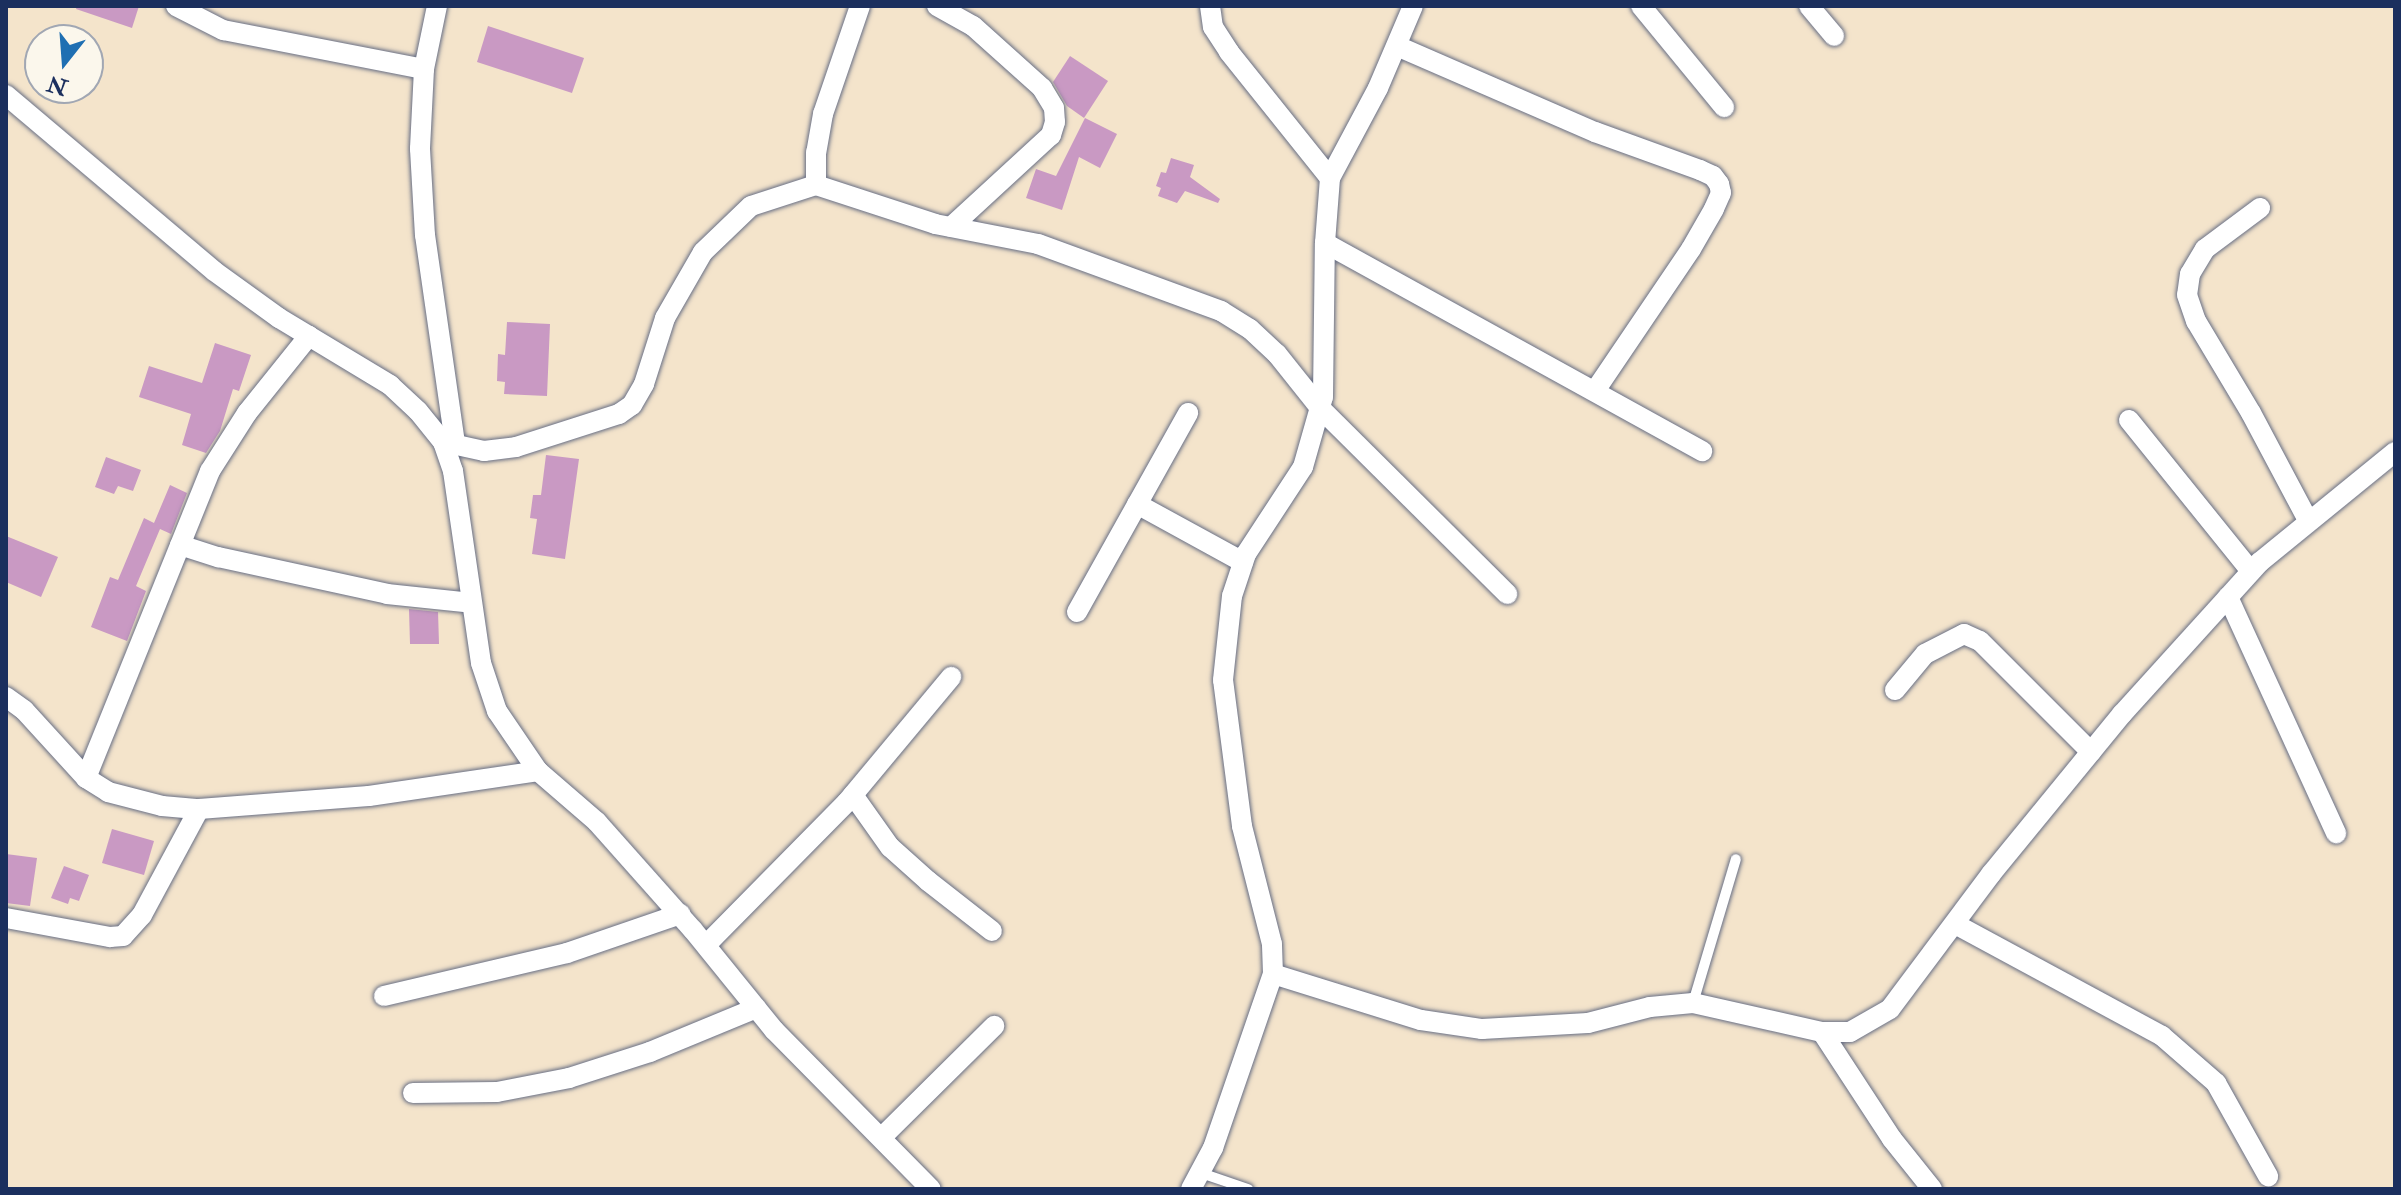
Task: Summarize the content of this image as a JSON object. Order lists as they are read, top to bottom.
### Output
{
  "north": "bottom"
}
